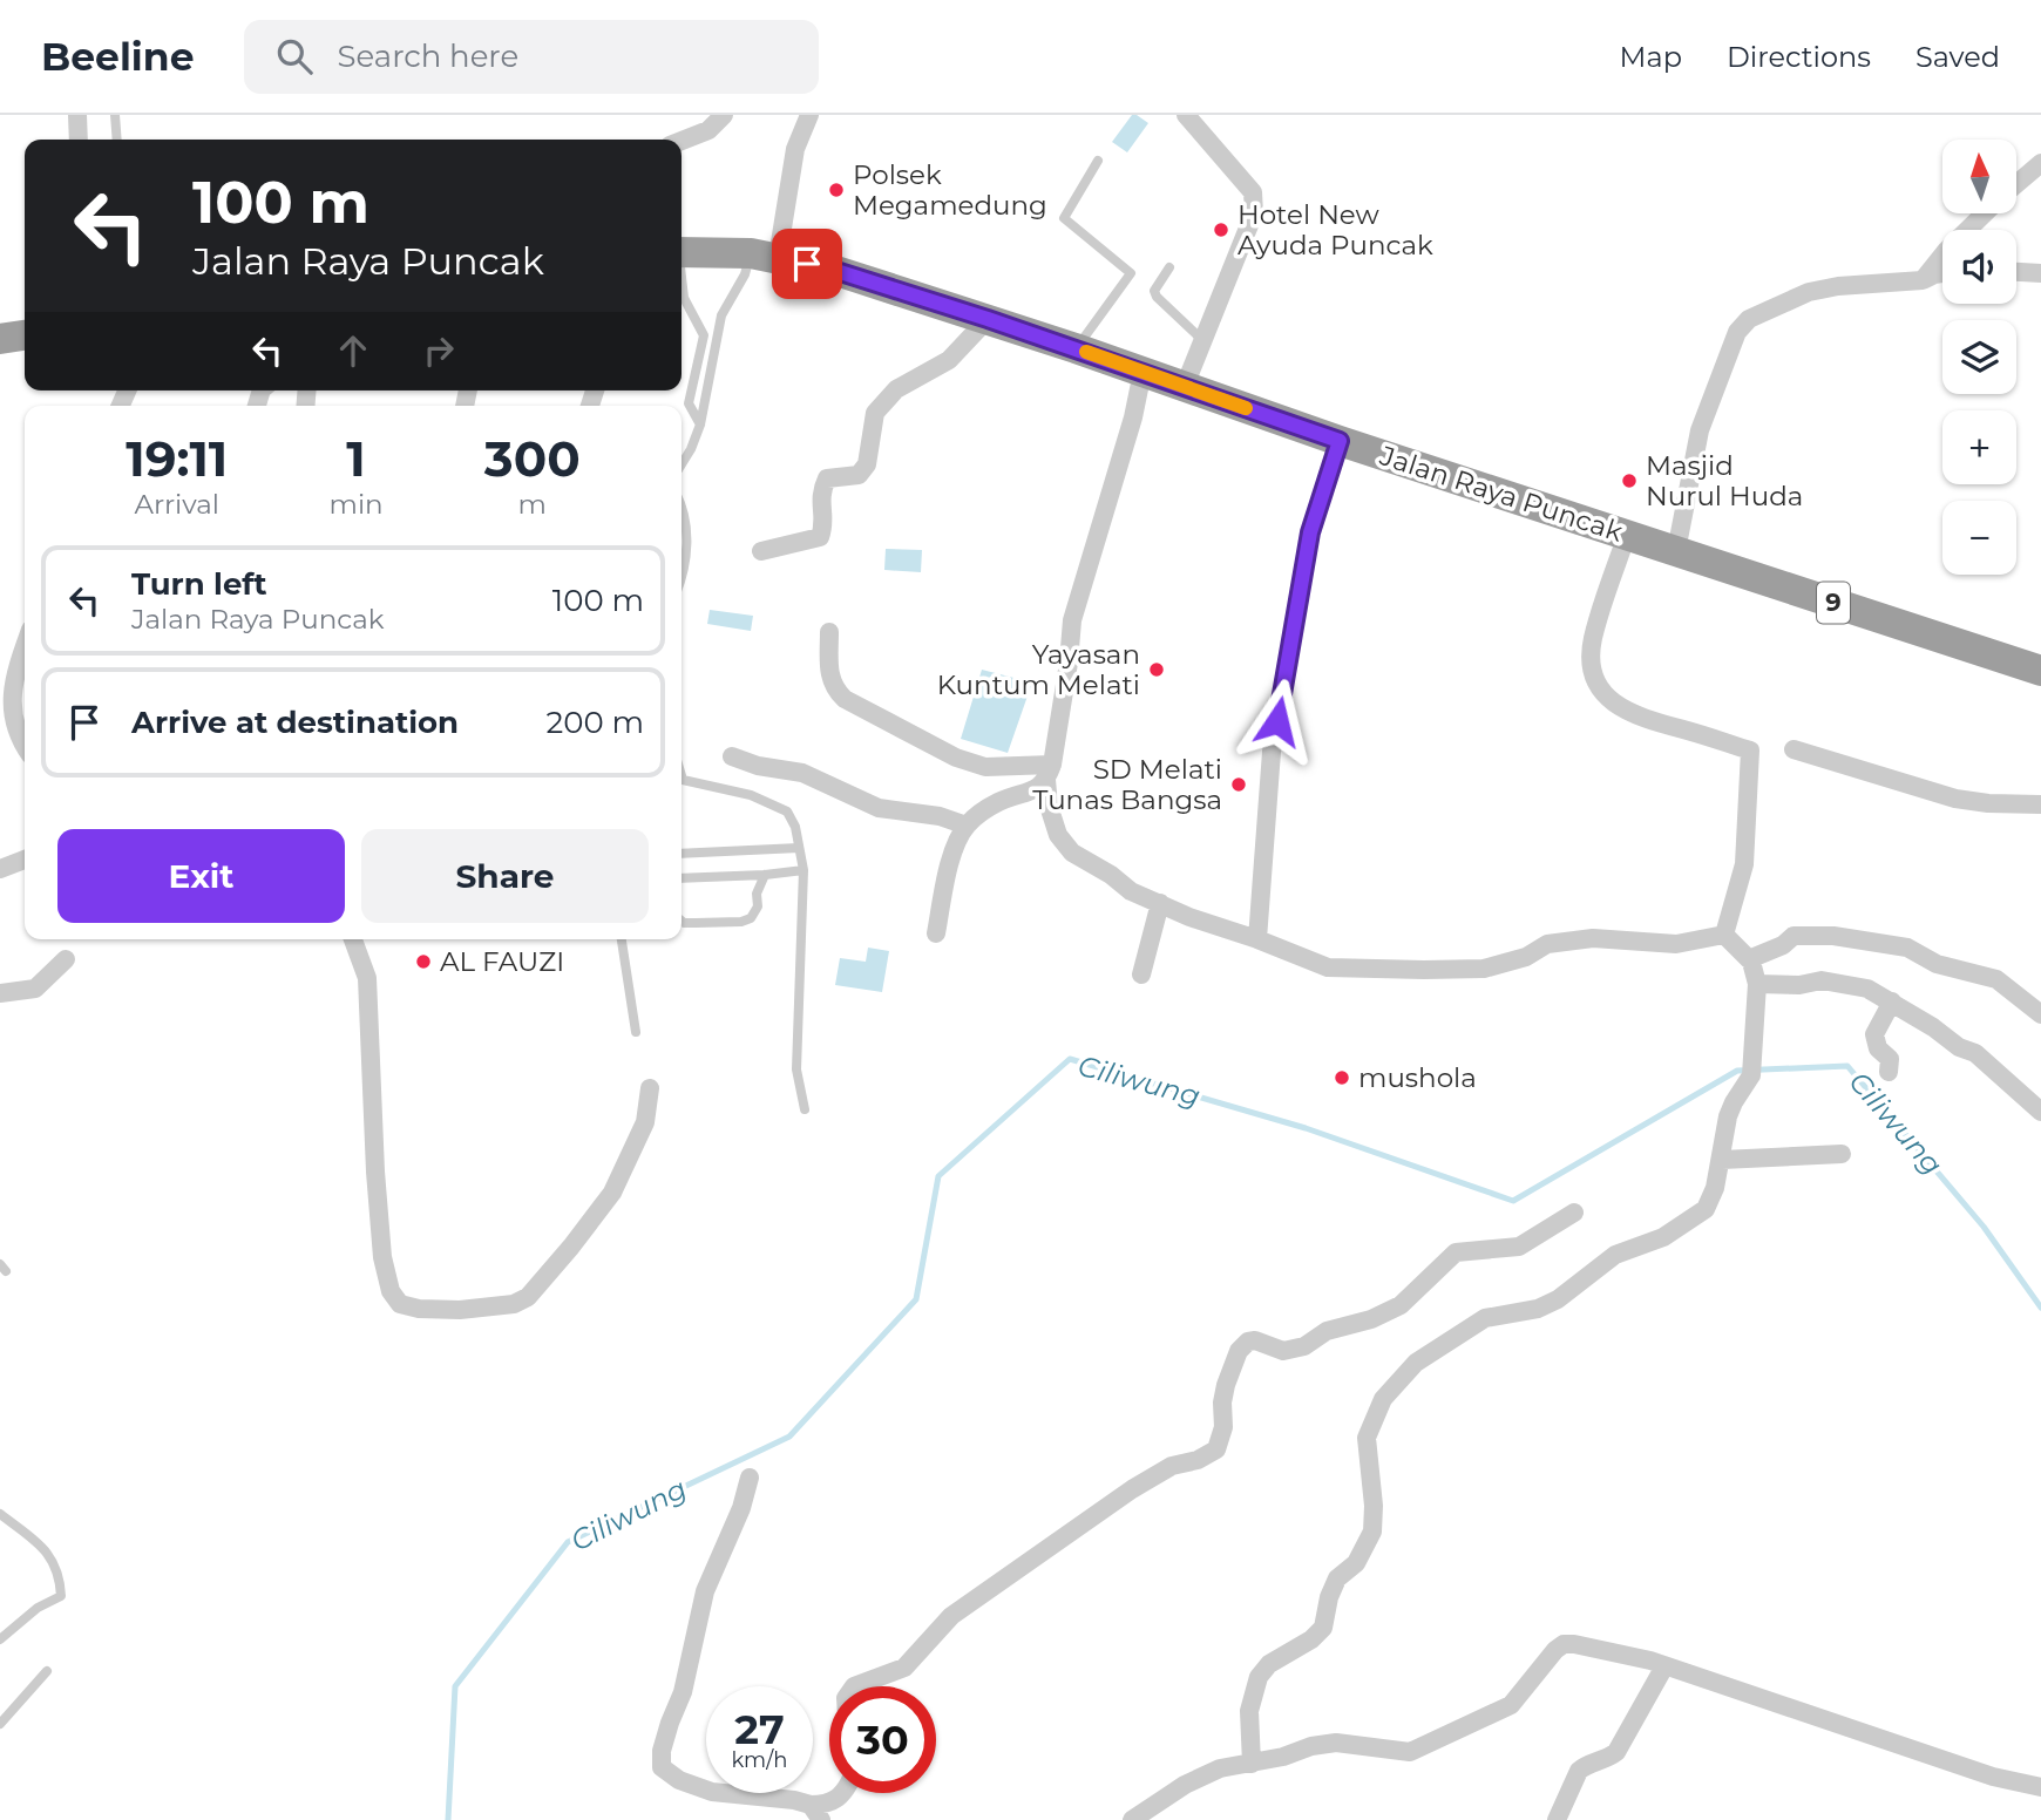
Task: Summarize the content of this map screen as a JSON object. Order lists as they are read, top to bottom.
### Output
{
  "streets": {
    "highway": ["Jalan Raya Puncak", "9"]
  },
  "water": ["Ciliwung"],
  "places": [
    "Polsek Megamedung",
    "Hotel New Ayuda Puncak",
    "Masjid Nurul Huda",
    "Yayasan Kuntum Melati",
    "SD Melati Tunas Bangsa",
    "AL FAUZI",
    "mushola"
  ],
  "north": "top",
  "page": {
    "header": "Beeline",
    "search": "Search here",
    "nav": ["Map", "Directions", "Saved"],
    "map_buttons": ["+", "−"],
    "turn": ["100 m", "Jalan Raya Puncak"],
    "eta": [
      "19:11",
      "Arrival",
      "1",
      "min",
      "300",
      "m"
    ],
    "list": [
      {
        "name": "Turn left",
        "note": "Jalan Raya Puncak",
        "value": "100 m"
      },
      {
        "name": "Arrive at destination",
        "value": "200 m"
      }
    ],
    "buttons": ["Exit", "Share"],
    "speed": "27 km/h",
    "limit": "30"
  }
}
